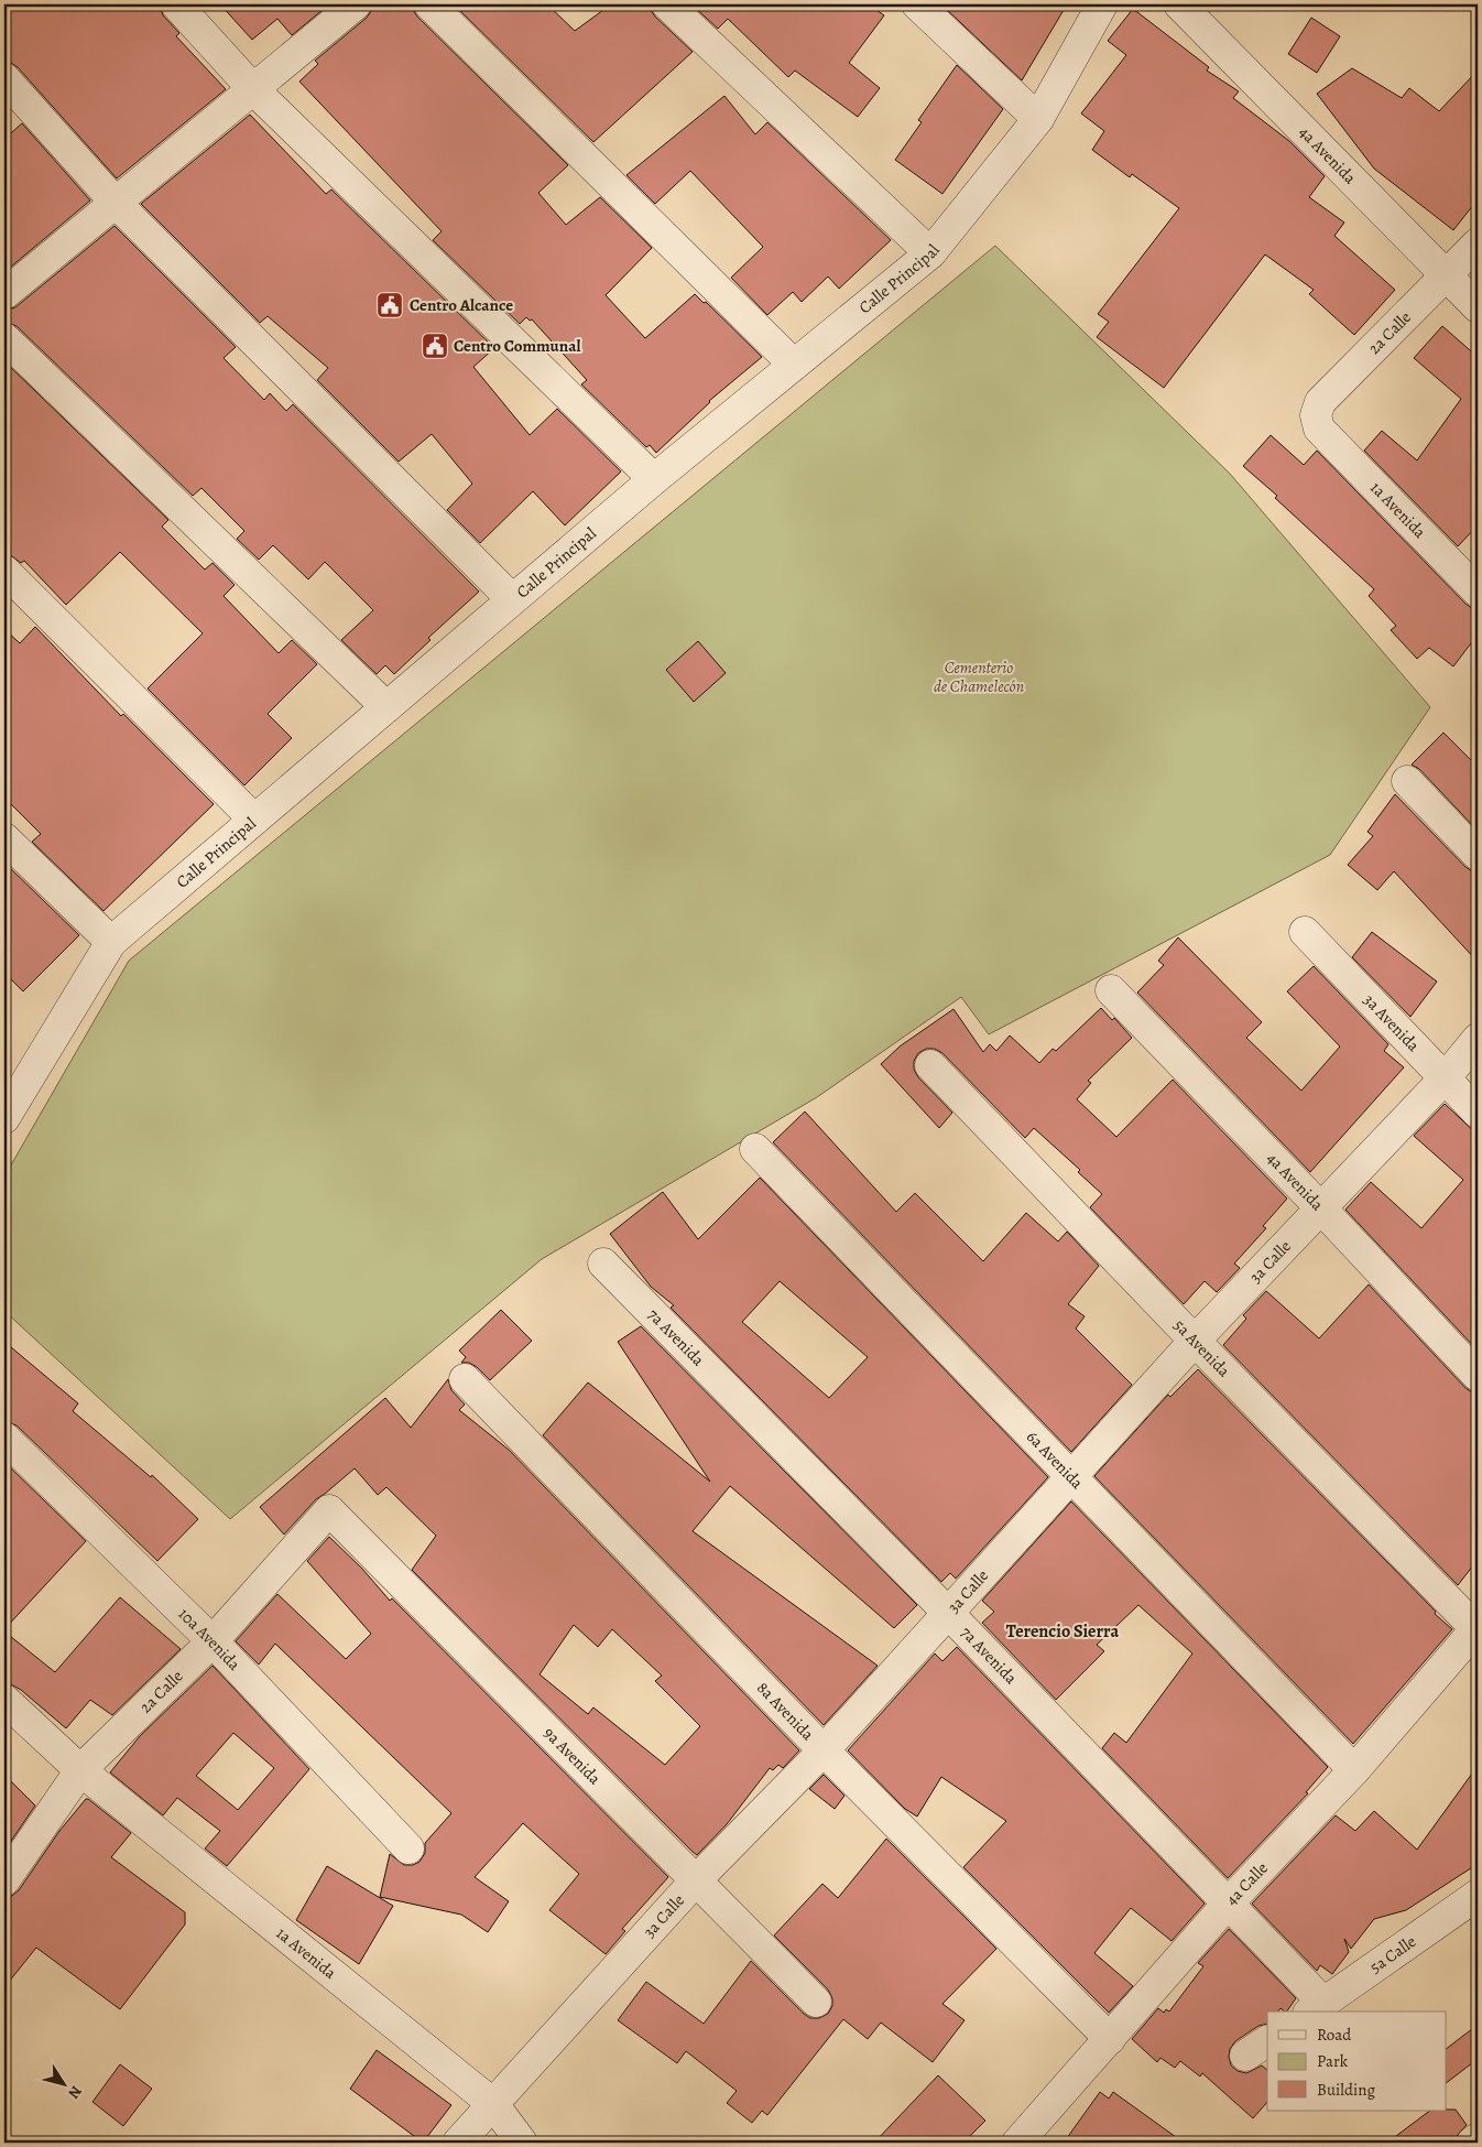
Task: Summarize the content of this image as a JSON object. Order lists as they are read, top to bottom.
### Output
{
  "streets": {
    "street": [
      "4a Avenida",
      "Calle Principal",
      "2a Calle",
      "1a Avenida",
      "3a Avenida",
      "3a Calle",
      "7a Avenida",
      "5a Avenida",
      "6a Avenida",
      "10a Avenida",
      "8a Avenida",
      "9a Avenida",
      "4a Calle",
      "5a Calle"
    ]
  },
  "crossings": [
    ["4a Avenida", "2a Calle"],
    ["4a Avenida", "3a Calle"],
    ["2a Calle", "1a Avenida"],
    ["2a Calle", "10a Avenida"],
    ["2a Calle", "9a Avenida"],
    ["1a Avenida", "3a Calle"],
    ["3a Avenida", "3a Calle"],
    ["3a Calle", "7a Avenida"],
    ["3a Calle", "5a Avenida"],
    ["3a Calle", "6a Avenida"],
    ["3a Calle", "8a Avenida"],
    ["3a Calle", "9a Avenida"],
    ["7a Avenida", "4a Calle"],
    ["7a Avenida", "5a Calle"],
    ["5a Avenida", "4a Calle"],
    ["6a Avenida", "4a Calle"],
    ["8a Avenida", "4a Calle"]
  ],
  "districts": ["Terencio Sierra"],
  "parks": ["Cementerio de Chamelecón"],
  "places": {
    "public building": ["Centro Alcance", "Centro Communal"]
  },
  "legend": ["Road", "Park", "Building"],
  "north": "bottom right"
}
